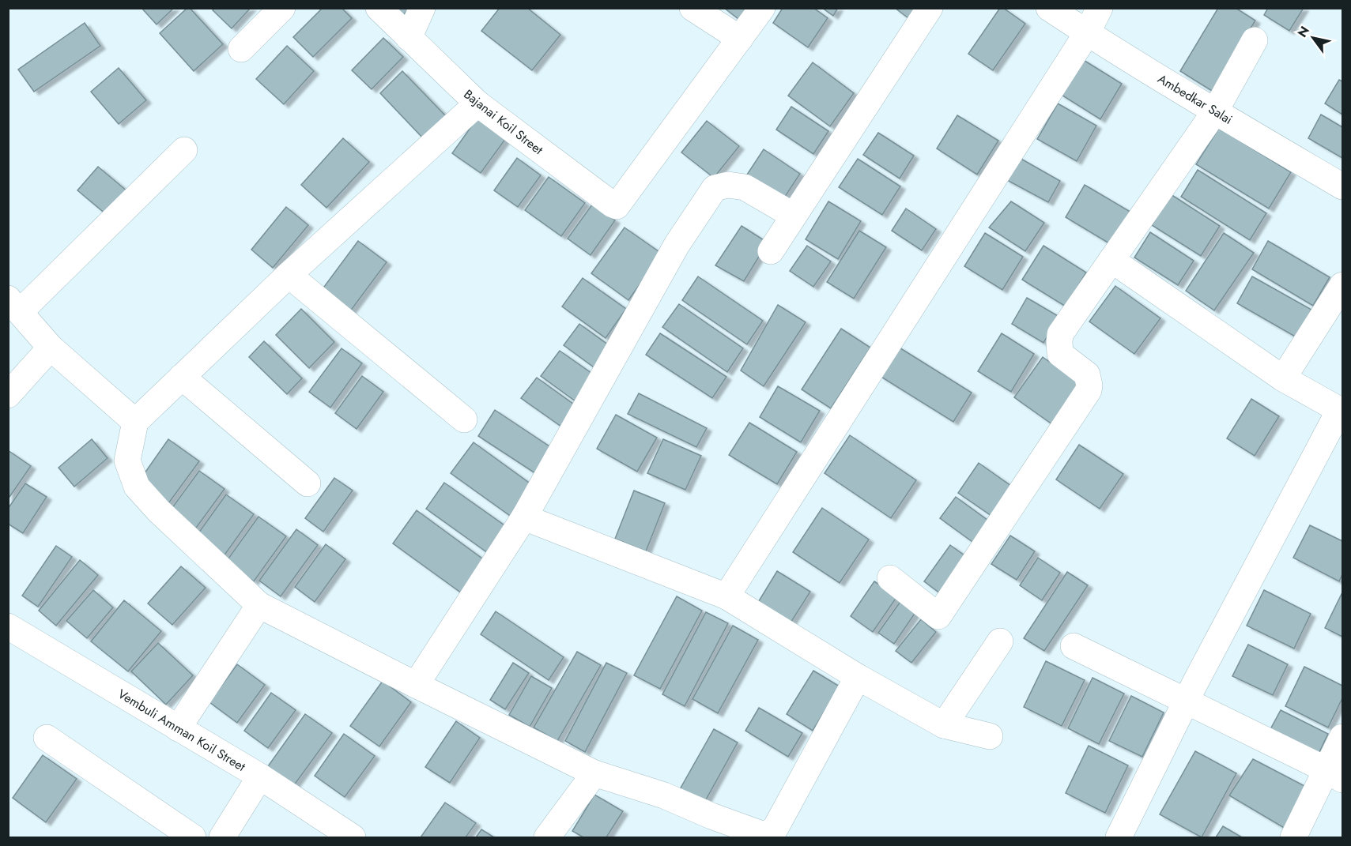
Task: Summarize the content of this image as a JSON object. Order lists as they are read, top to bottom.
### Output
{
  "streets": {
    "street": ["Ambedkar Salai", "Bajanai Koil Street", "Vembuli Amman Koil Street"]
  },
  "north": "top left"
}
